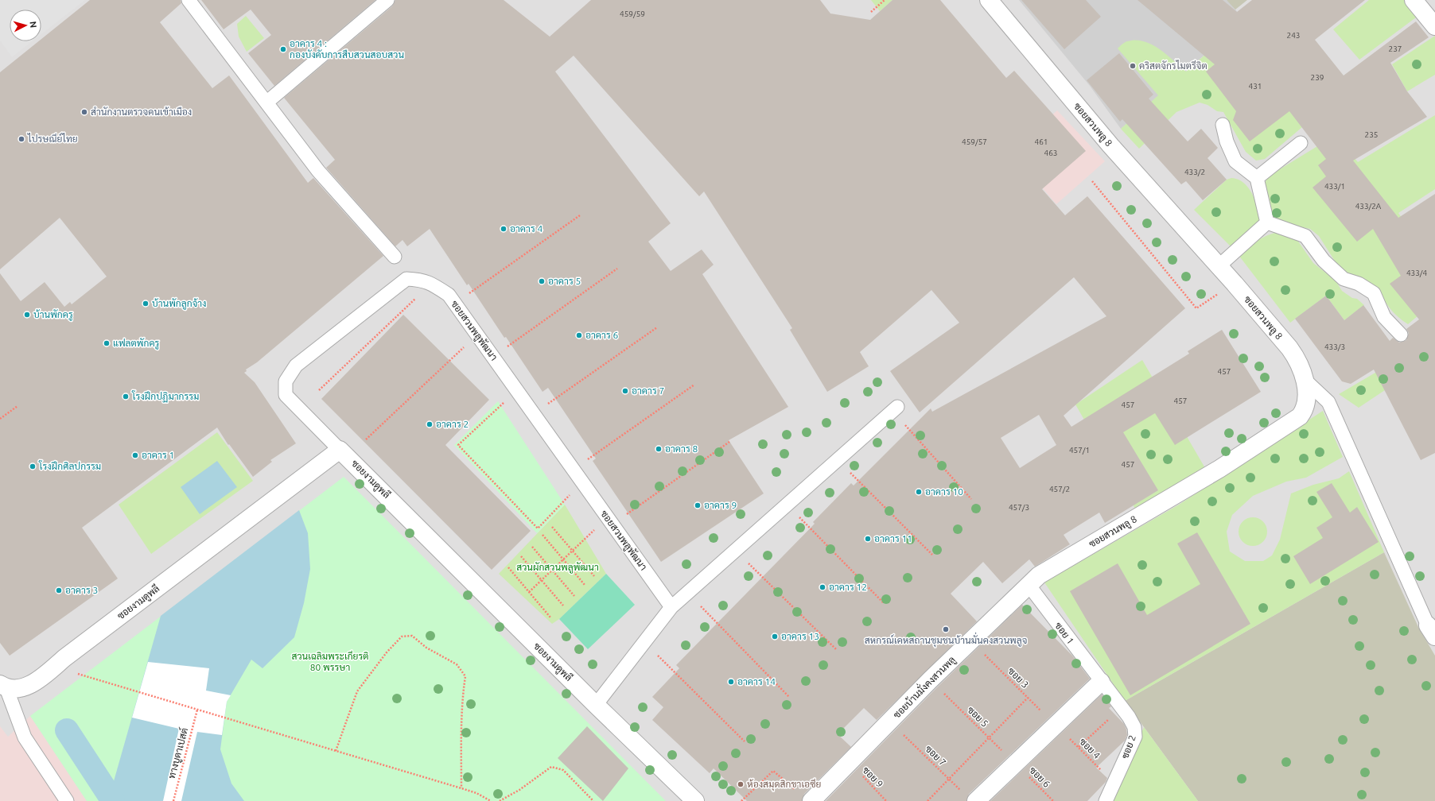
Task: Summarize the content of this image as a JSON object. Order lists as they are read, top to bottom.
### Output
{
  "streets": {
    "street": ["ซอยสวนพลู 8", "ซอยงามดูพลี", "ซอยบ้านมั่งคงสวนพลู"],
    "lane": ["ซอยสวนพลูพัฒนา", "ซอย 1", "ซอย 2"],
    "path": [
      "ซอย 3",
      "ซอย 5",
      "ซอย 4",
      "ทางบูดาเปสต์",
      "ซอย 7",
      "ซอย 9",
      "ซอย 6"
    ]
  },
  "crossings": [
    ["ซอยสวนพลู 8", "ซอย 1"],
    ["ซอยสวนพลู 8", "ซอยบ้านมั่งคงสวนพลู"],
    ["ซอยสวนพลูพัฒนา", "ซอยงามดูพลี"],
    ["ซอย 1", "ซอยบ้านมั่งคงสวนพลู"],
    ["ซอย 1", "ซอย 2"],
    ["ซอย 3", "ซอยบ้านมั่งคงสวนพลู"],
    ["ซอย 3", "ซอย 4"],
    ["ซอยบ้านมั่งคงสวนพลู", "ซอย 5"],
    ["ซอยบ้านมั่งคงสวนพลู", "ซอย 7"],
    ["ซอยบ้านมั่งคงสวนพลู", "ซอย 9"],
    ["ซอย 5", "ซอย 6"],
    ["ซอย 2", "ซอย 4"]
  ],
  "parks": ["สวนผักสวนพลูพัฒนา", "สวนเฉลิมพระเกียรติ 80 พรรษา"],
  "places": [
    "อาคาร 4 : กองบังคับการสืบสวนสอบสวน",
    "คริสตจักรไมตรีจิต",
    "สำนักงานตรวจคนเข้าเมือง",
    "ไปรษณีย์ไทย",
    "อาคาร 4",
    "อาคาร 5",
    "บ้านพักลูกจ้าง",
    "บ้านพักครู",
    "อาคาร 6",
    "แฟลตพักครู",
    "อาคาร 7",
    "โรงฝึกปฏิมากรรม",
    "อาคาร 2",
    "อาคาร 8",
    "อาคาร 1",
    "โรงฝึกศิลปกรรม",
    "อาคาร 10",
    "อาคาร 9",
    "อาคาร 11",
    "อาคาร 12",
    "อาคาร 3",
    "สหกรณ์เคหสถานชุมชนบ้านมั่นคงสวนพลูจ",
    "อาคาร 13",
    "อาคาร 14",
    "ห้องสมุดสิกขาเอซีย"
  ],
  "house_numbers": [
    "459/59",
    "243",
    "237",
    "239",
    "431",
    "235",
    "459/57",
    "461",
    "463",
    "433/2",
    "433/1",
    "433/2A",
    "433/4",
    "433/3",
    "457",
    "457",
    "457",
    "457/1",
    "457",
    "457/2",
    "457/3"
  ],
  "north": "right"
}
